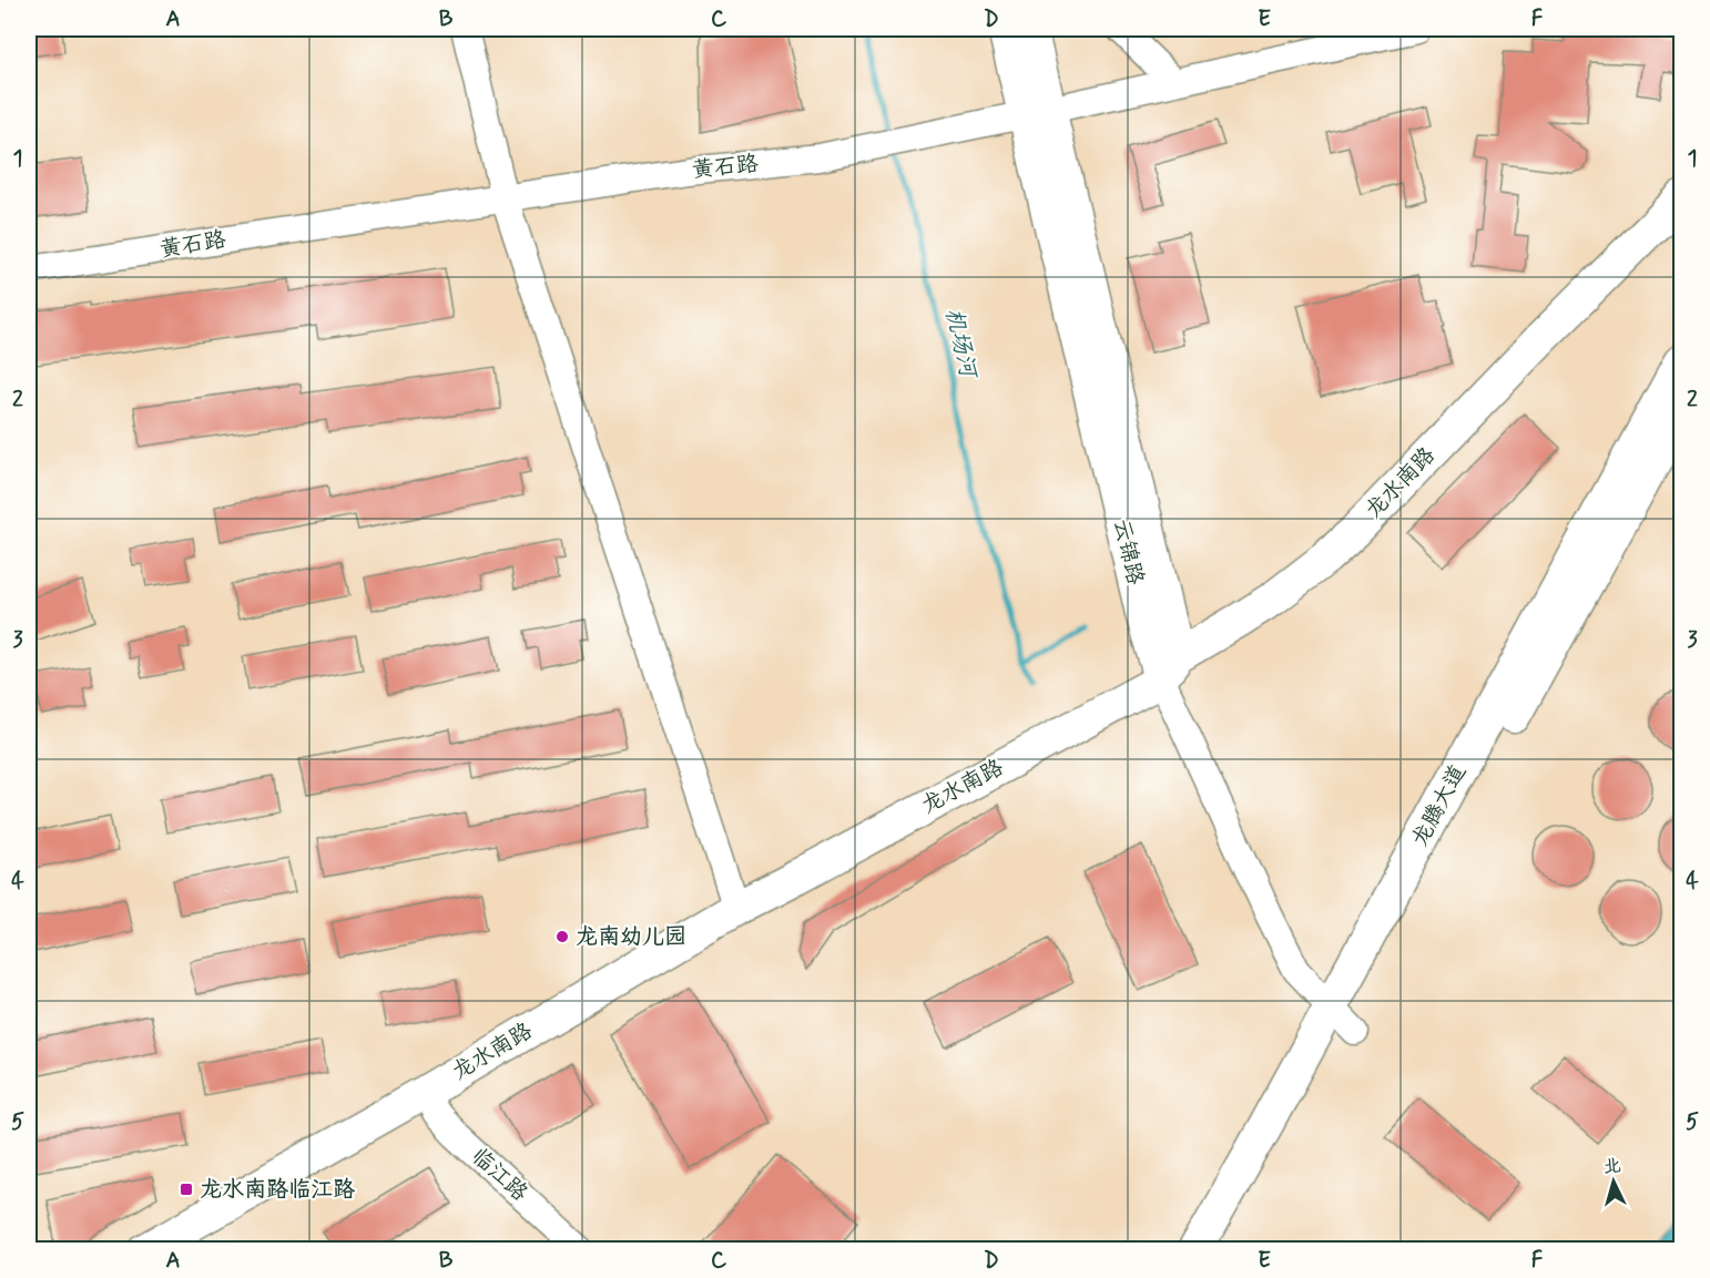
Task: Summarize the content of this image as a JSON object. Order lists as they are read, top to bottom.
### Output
{
  "streets": {
    "main road": ["龙水南路", "云锦路", "龙腾大道"],
    "street": ["黄石路", "临江路"]
  },
  "crossings": [
    ["黄石路", "云锦路"],
    ["龙水南路", "云锦路"],
    ["龙水南路", "临江路"],
    ["云锦路", "龙腾大道"]
  ],
  "water": ["机场河"],
  "places": {
    "other": ["龙南幼儿园"],
    "transit": ["龙水南路临江路"]
  },
  "north": "top",
  "grid": {
    "columns": [
      "A",
      "B",
      "C",
      "D",
      "E",
      "F"
    ],
    "rows": [
      "1",
      "2",
      "3",
      "4",
      "5"
    ]
  }
}
